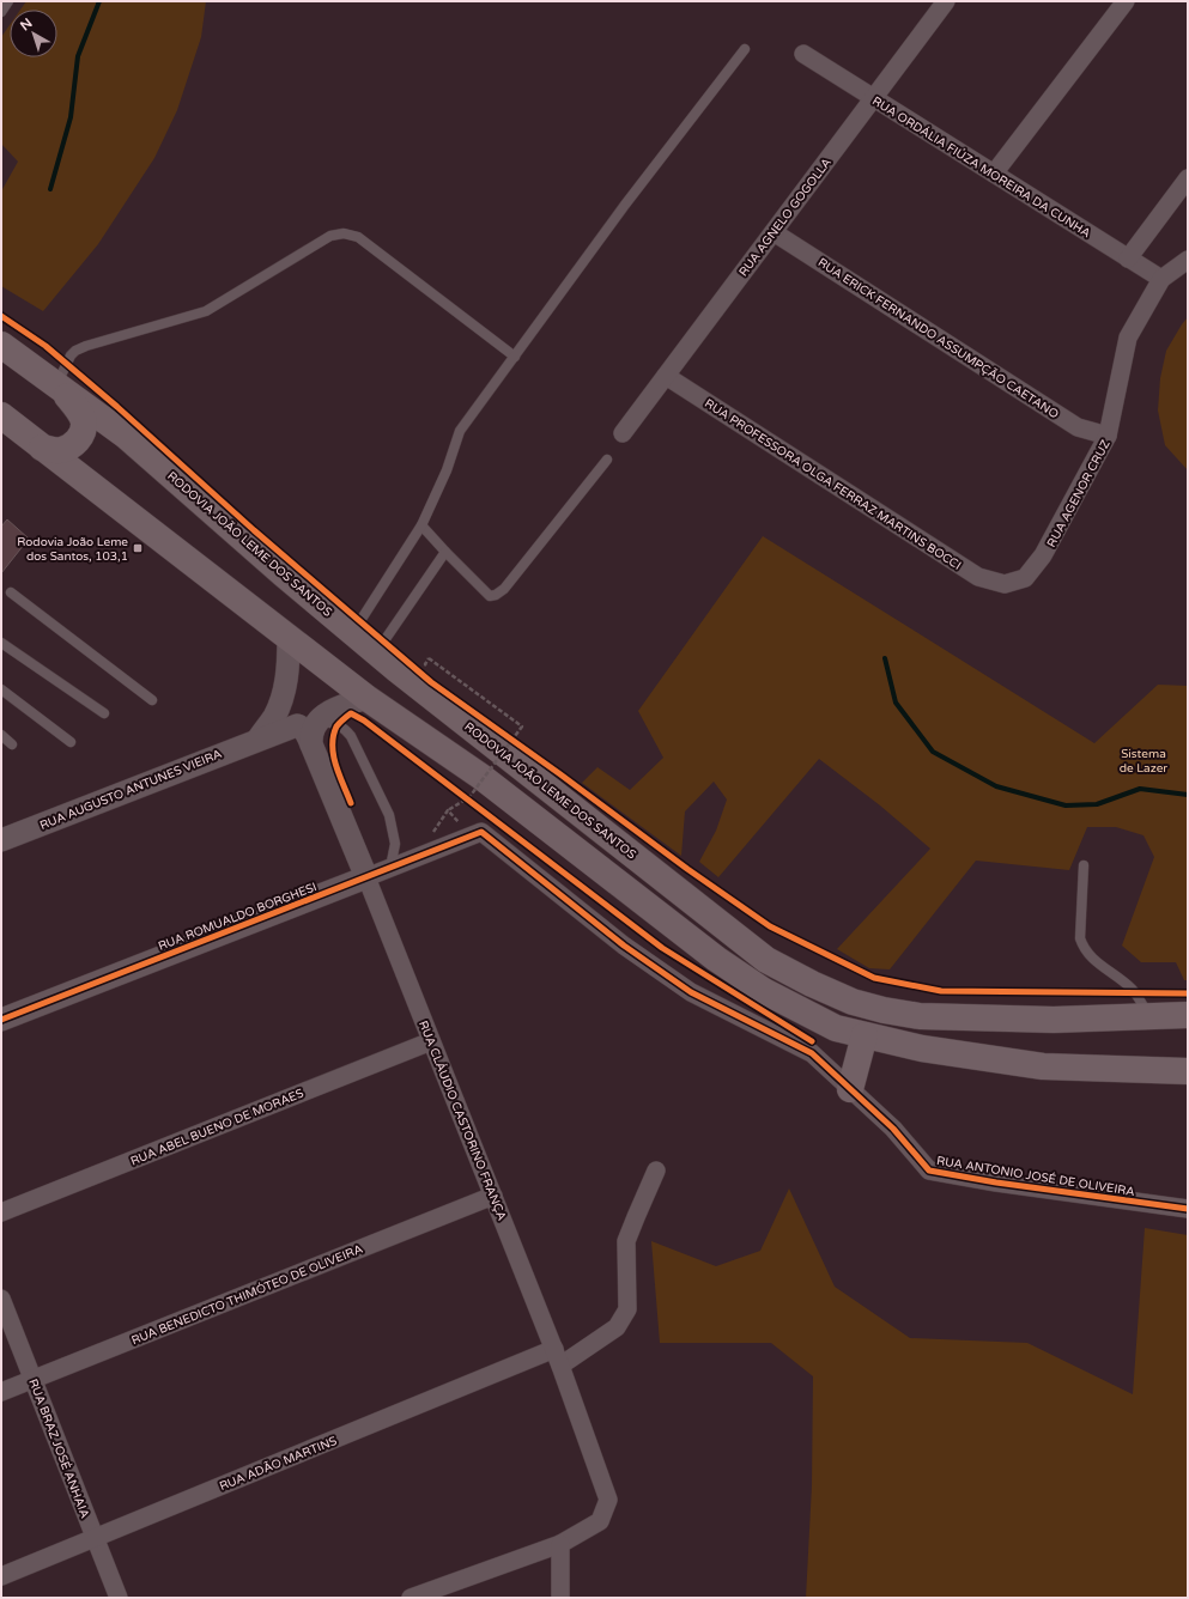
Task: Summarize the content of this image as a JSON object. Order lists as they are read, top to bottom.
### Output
{
  "streets": {
    "main road": ["RODOVIA JOÃO LEME DOS SANTOS"],
    "street": [
      "RUA ORDÁLIA FIÚZA MOREIRA DA CUNHA",
      "RUA AGNELO GOGOLLA",
      "RUA ERICK FERNANDO ASSUMPÇÃO CAETANO",
      "RUA PROFESSORA OLGA FERRAZ MARTINS BOCCI",
      "RUA AGENOR CRUZ",
      "RUA AUGUSTO ANTUNES VIEIRA",
      "RUA ROMUALDO BORGHESI",
      "RUA CLÁUDIO CASTORINO FRANÇA",
      "RUA ABEL BUENO DE MORAES",
      "RUA ANTONIO JOSÉ DE OLIVEIRA",
      "RUA BENEDICTO THIMÓTEO DE OLIVEIRA",
      "RUA BRAZ JOSÉ ANHAIA",
      "RUA ADÃO MARTINS"
    ]
  },
  "crossings": [
    ["RUA ORDÁLIA FIÚZA MOREIRA DA CUNHA", "RUA AGNELO GOGOLLA"],
    ["RUA ORDÁLIA FIÚZA MOREIRA DA CUNHA", "RUA AGENOR CRUZ"],
    ["RUA AGNELO GOGOLLA", "RUA ERICK FERNANDO ASSUMPÇÃO CAETANO"],
    ["RUA AGNELO GOGOLLA", "RUA PROFESSORA OLGA FERRAZ MARTINS BOCCI"],
    ["RUA ERICK FERNANDO ASSUMPÇÃO CAETANO", "RUA AGENOR CRUZ"],
    ["RUA PROFESSORA OLGA FERRAZ MARTINS BOCCI", "RUA AGENOR CRUZ"],
    ["RUA AUGUSTO ANTUNES VIEIRA", "RUA CLÁUDIO CASTORINO FRANÇA"],
    ["RUA ROMUALDO BORGHESI", "RUA CLÁUDIO CASTORINO FRANÇA"],
    ["RUA ROMUALDO BORGHESI", "RUA ANTONIO JOSÉ DE OLIVEIRA"],
    ["RUA CLÁUDIO CASTORINO FRANÇA", "RUA ABEL BUENO DE MORAES"],
    ["RUA CLÁUDIO CASTORINO FRANÇA", "RUA BENEDICTO THIMÓTEO DE OLIVEIRA"],
    ["RUA CLÁUDIO CASTORINO FRANÇA", "RUA ADÃO MARTINS"],
    ["RUA BENEDICTO THIMÓTEO DE OLIVEIRA", "RUA BRAZ JOSÉ ANHAIA"],
    ["RUA BRAZ JOSÉ ANHAIA", "RUA ADÃO MARTINS"]
  ],
  "parks": ["Sistema de Lazer"],
  "places": {
    "transit": ["Rodovia João Leme dos Santos, 103,1"]
  },
  "north": "top left"
}
